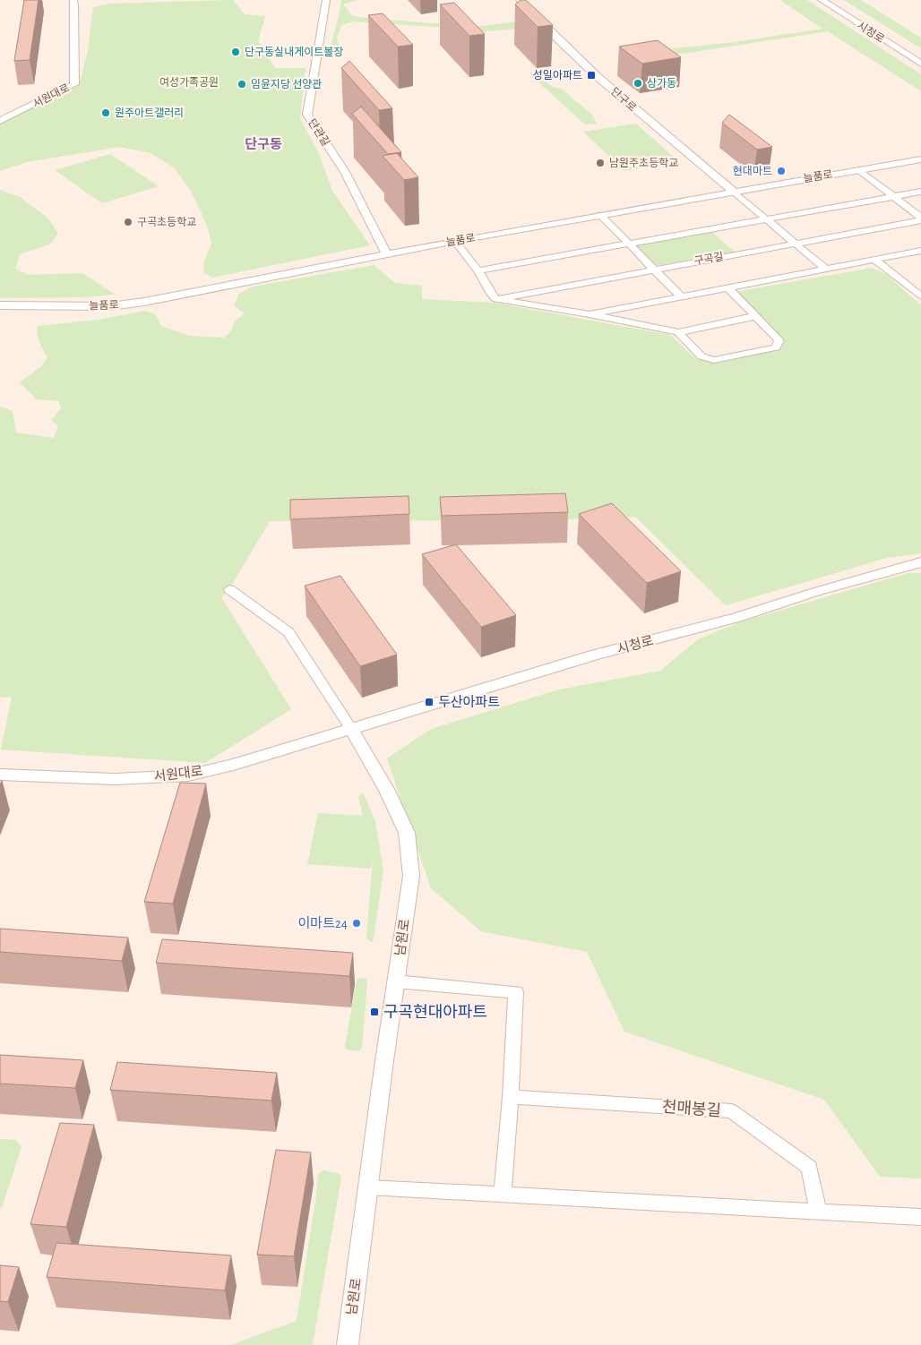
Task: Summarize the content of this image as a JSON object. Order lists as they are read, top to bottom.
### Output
{
  "streets": {
    "street": [
      "시청로",
      "서원대로",
      "단구로",
      "단관길",
      "늘품로",
      "구곡길",
      "남원로",
      "천매봉길"
    ]
  },
  "crossings": [
    ["시청로", "서원대로"],
    ["시청로", "남원로"],
    ["서원대로", "남원로"],
    ["단구로", "늘품로"],
    ["단관길", "늘품로"],
    ["늘품로", "구곡길"]
  ],
  "districts": ["단구동"],
  "parks": ["여성가족공원"],
  "places": {
    "other": [
      "단구동실내게이트볼장",
      "상가동",
      "임윤지당 선양관",
      "원주아트갤러리",
      "남원주초등학교",
      "현대마트",
      "구곡초등학교",
      "이마트24"
    ],
    "transit": ["성일아파트", "두산아파트", "구곡현대아파트"]
  }
}
